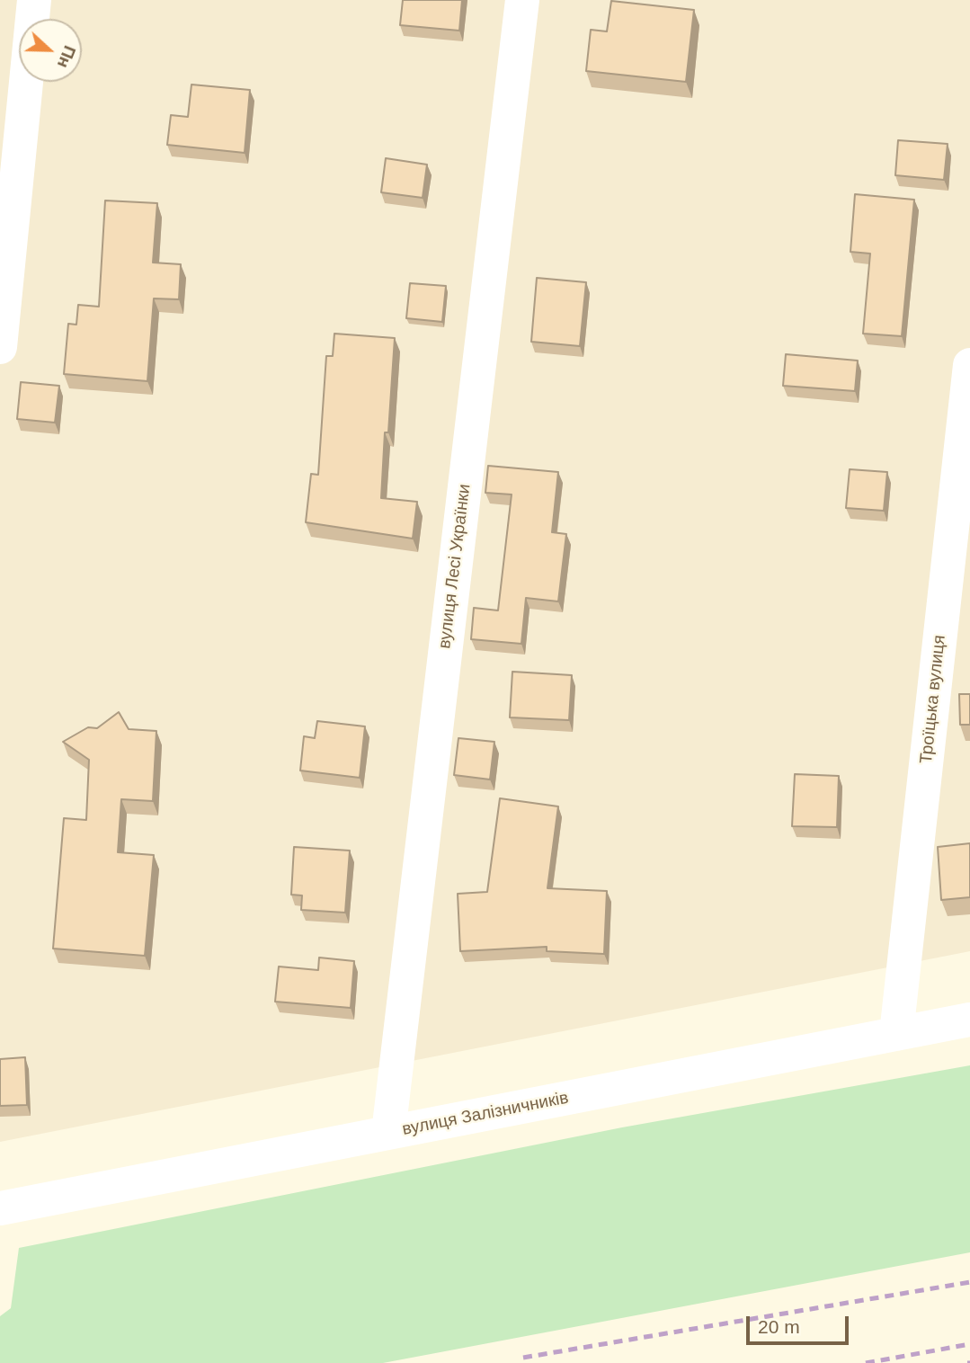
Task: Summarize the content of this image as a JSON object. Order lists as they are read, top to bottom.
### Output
{
  "streets": {
    "street": ["вулиця Лесі Українки", "Троїцька вулиця", "вулиця Залізничників"]
  },
  "crossings": [
    ["вулиця Лесі Українки", "вулиця Залізничників"],
    ["Троїцька вулиця", "вулиця Залізничників"]
  ],
  "scale_bar": "20 m",
  "north": "right"
}
